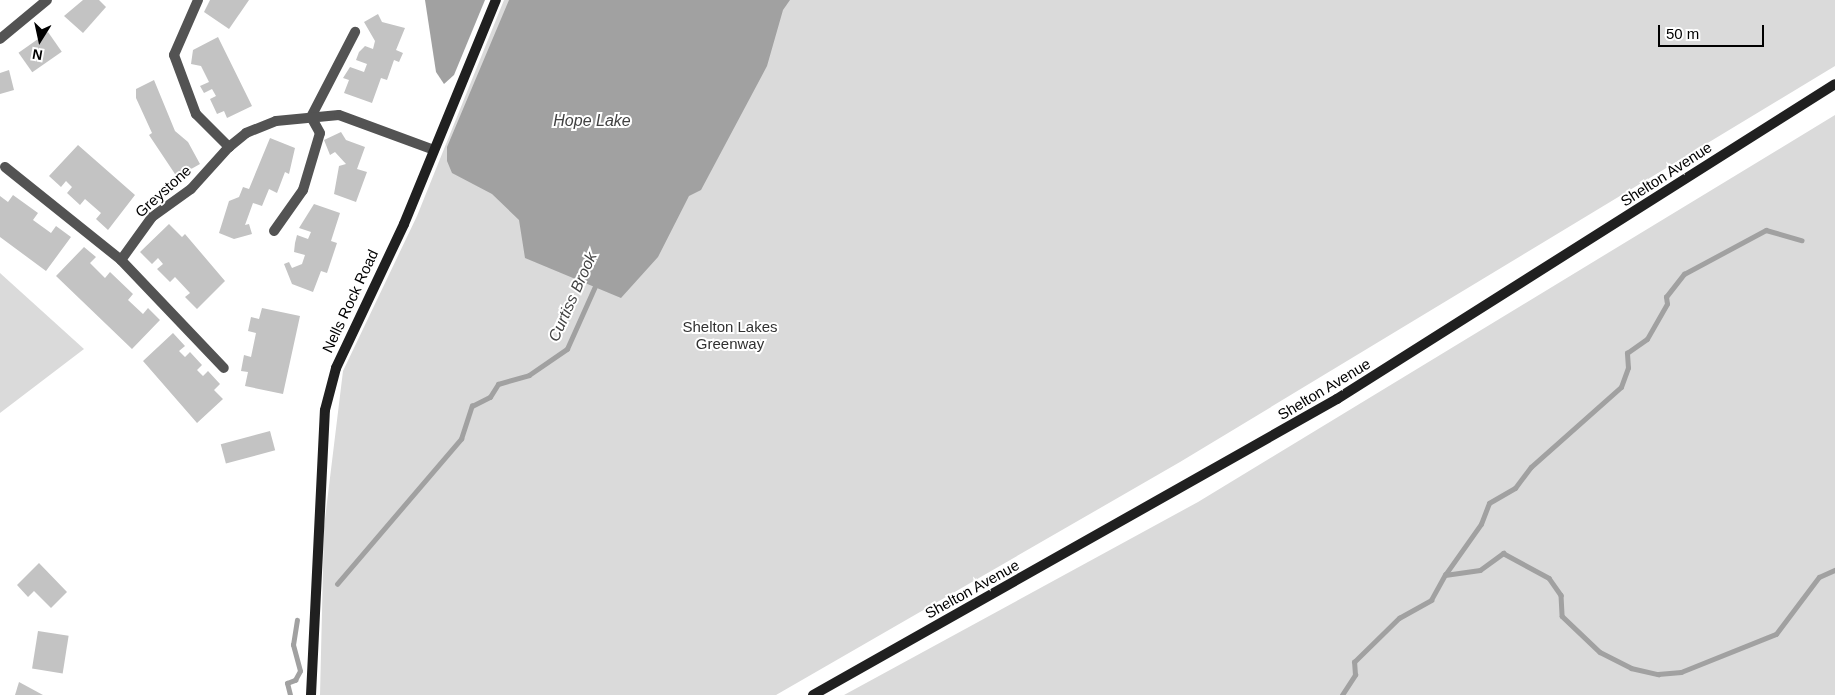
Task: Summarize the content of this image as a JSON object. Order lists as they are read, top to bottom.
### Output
{
  "streets": {
    "main road": ["Shelton Avenue", "Nells Rock Road"],
    "street": ["Greystone"]
  },
  "crossings": [
    ["Greystone", "Nells Rock Road"]
  ],
  "water": ["Hope Lake", "Curtiss Brook"],
  "parks": ["Shelton Lakes Greenway"],
  "scale_bar": "50 m",
  "north": "bottom"
}
